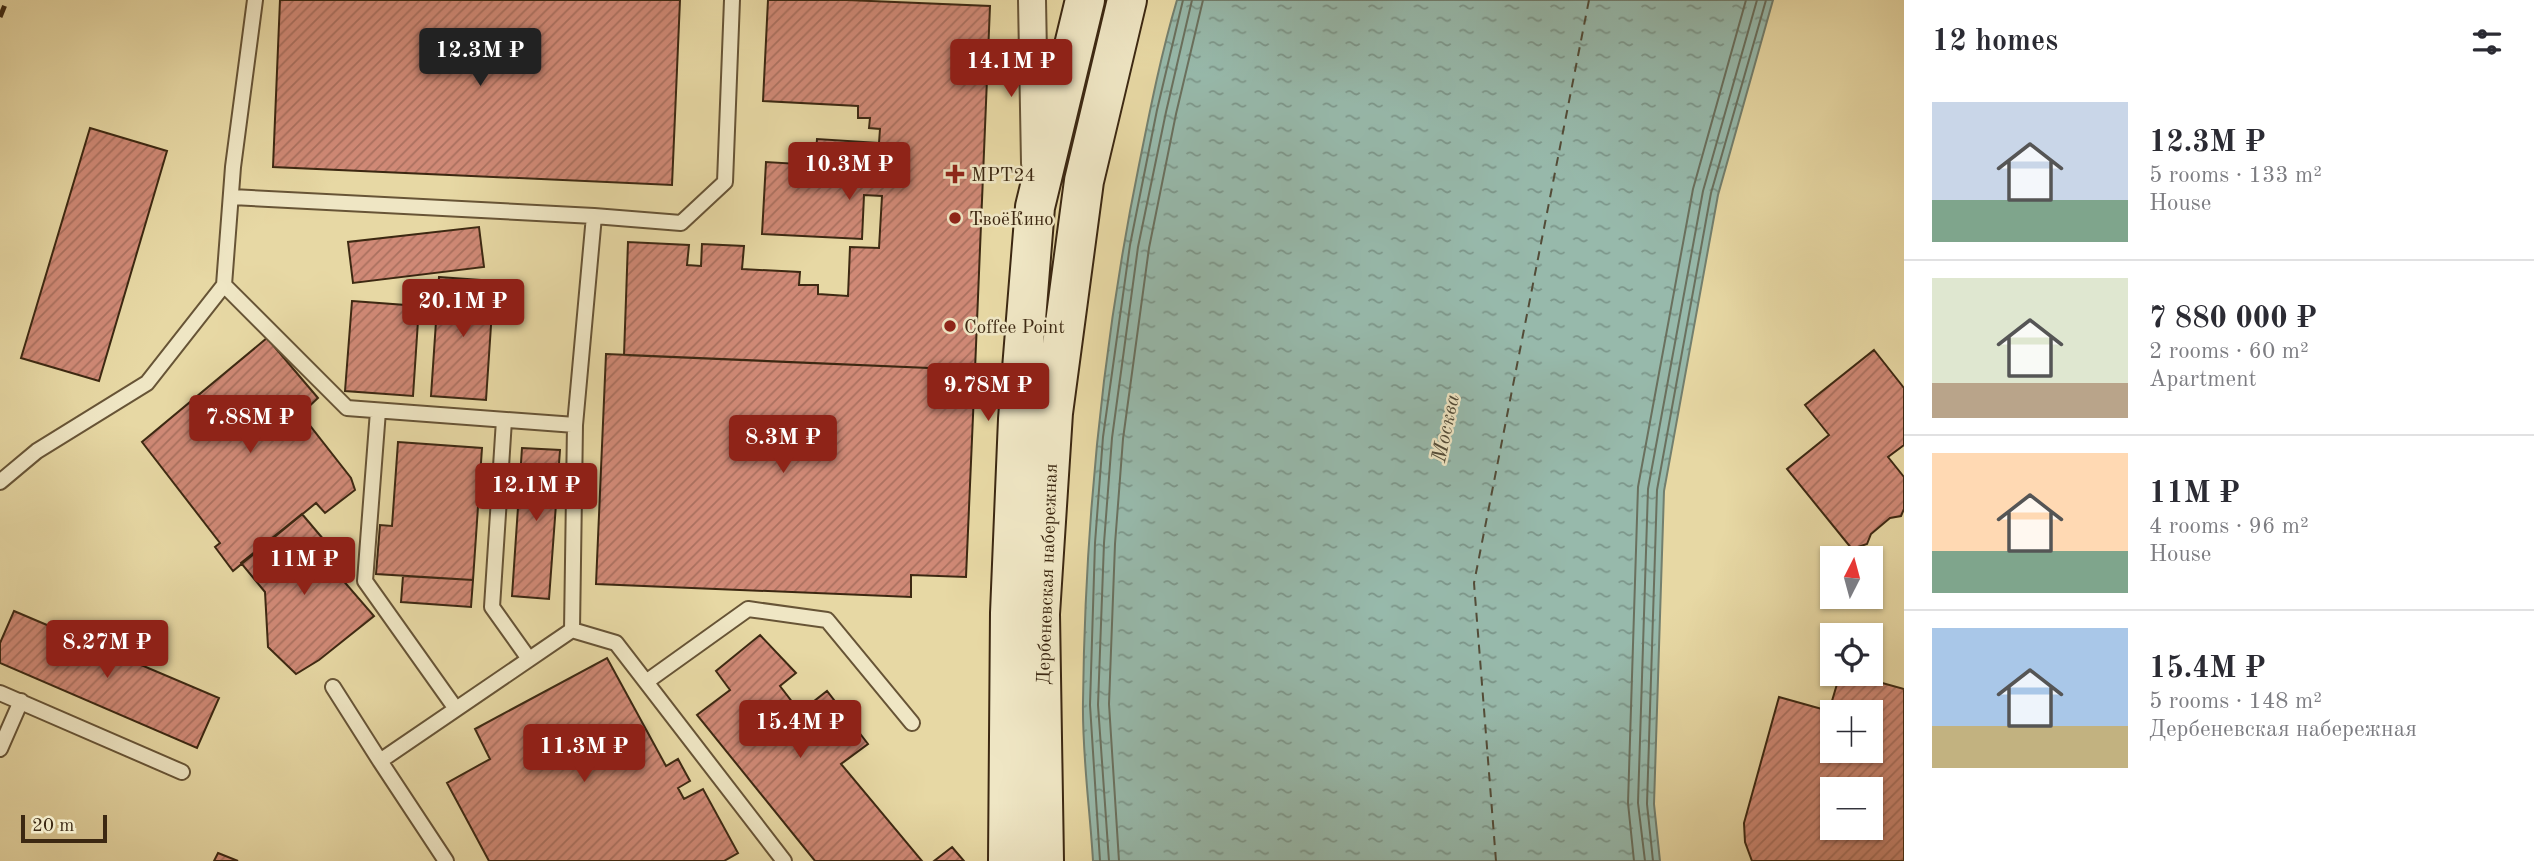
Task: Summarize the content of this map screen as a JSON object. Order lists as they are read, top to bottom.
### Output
{
  "streets": {
    "main road": ["Дербеневская набережная"]
  },
  "water": ["Москва"],
  "places": {
    "health": ["МРТ24"],
    "other": ["ТвоёКино", "Coffee Point"]
  },
  "scale_bar": "20 m",
  "north": "top",
  "page": {
    "heading": "12 homes",
    "price": [
      "12.3M ₽",
      "14.1M ₽",
      "10.3M ₽",
      "20.1M ₽",
      "9.78M ₽",
      "7.88M ₽",
      "8.3M ₽",
      "12.1M ₽",
      "11M ₽",
      "8.27M ₽",
      "15.4M ₽",
      "11.3M ₽"
    ],
    "list": [
      {
        "name": "12.3M ₽",
        "note": "5 rooms · 133 m² · House"
      },
      {
        "name": "7 880 000 ₽",
        "note": "2 rooms · 60 m² · Apartment"
      },
      {
        "name": "11M ₽",
        "note": "4 rooms · 96 m² · House"
      },
      {
        "name": "15.4M ₽",
        "note": "5 rooms · 148 m² · Дербеневская набережная"
      }
    ],
    "map_buttons": ["+", "−"],
    "scale": "20 m"
  }
}
